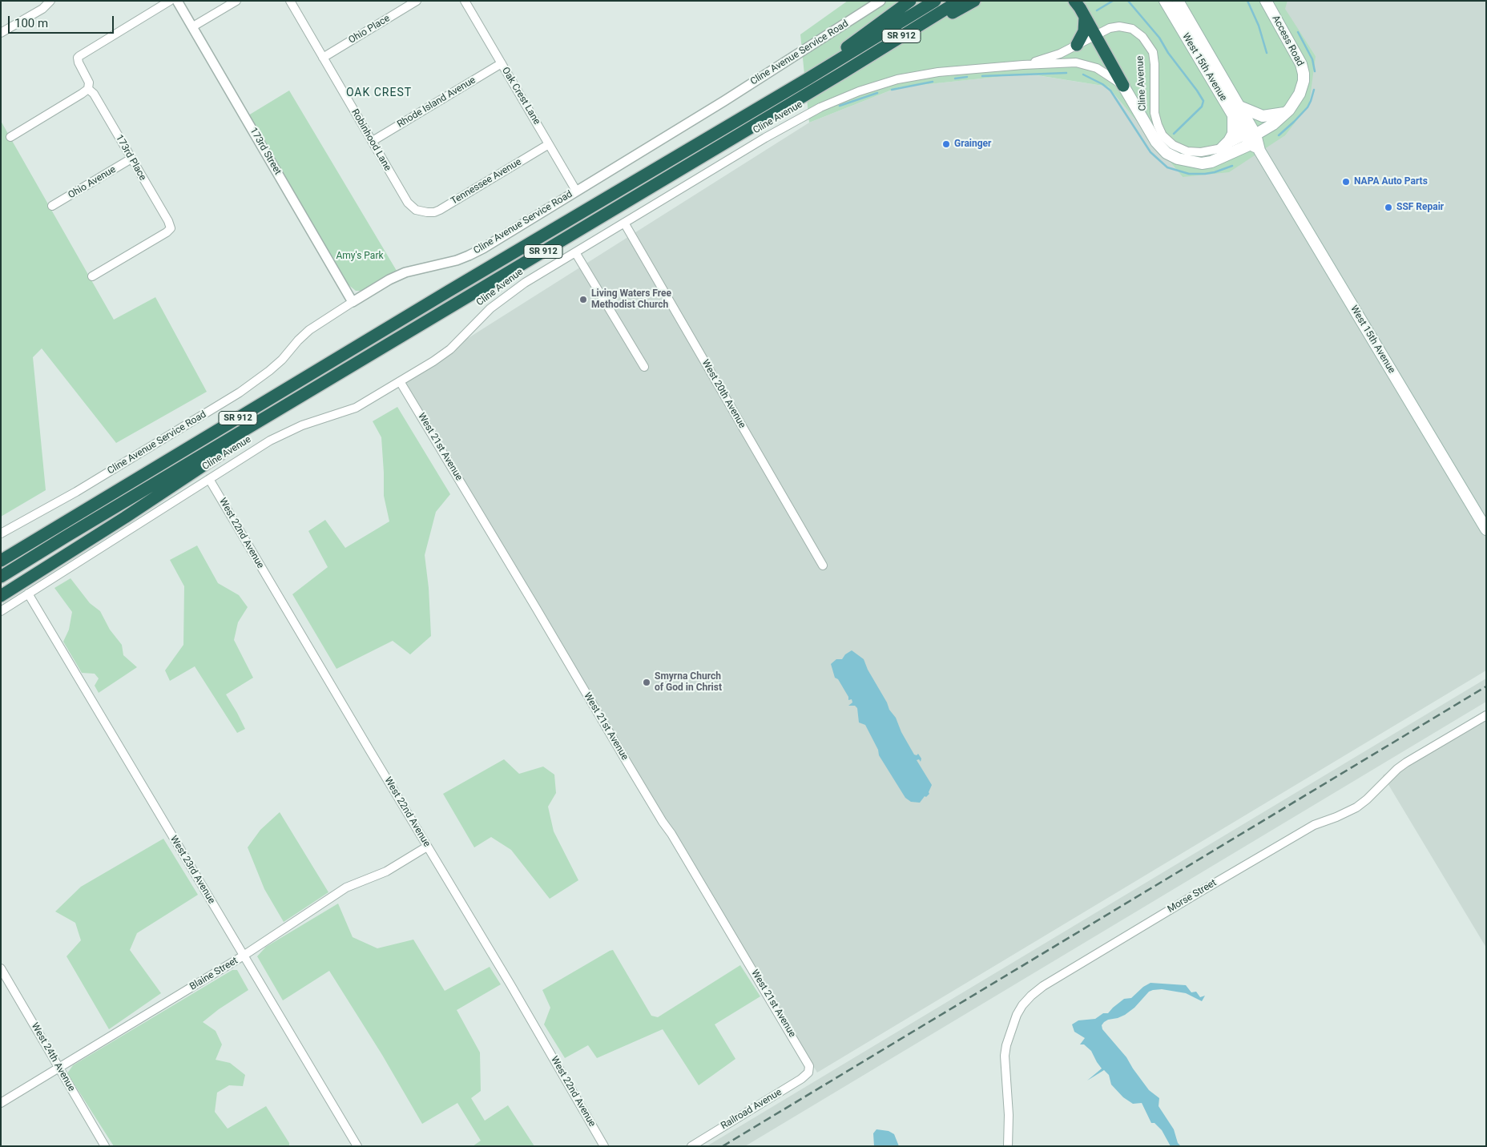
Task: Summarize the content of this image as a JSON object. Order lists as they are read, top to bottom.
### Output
{
  "streets": {
    "highway": ["SR 912", "Cline Avenue"],
    "main road": ["Access Road", "West 15th Avenue"],
    "street": [
      "Ohio Place",
      "Cline Avenue Service Road",
      "Oak Crest Lane",
      "Rhode Island Avenue",
      "Robinhood Lane",
      "173rd Street",
      "173rd Place",
      "Tennessee Avenue",
      "Ohio Avenue",
      "West 20th Avenue",
      "West 21st Avenue",
      "West 22nd Avenue",
      "West 23rd Avenue",
      "Morse Street",
      "Blaine Street",
      "West 24th Avenue",
      "Railroad Avenue"
    ]
  },
  "crossings": [
    ["Ohio Place", "Robinhood Lane"],
    ["Access Road", "West 15th Avenue"],
    ["Access Road", "Cline Avenue"],
    ["Cline Avenue Service Road", "Oak Crest Lane"],
    ["Cline Avenue Service Road", "173rd Street"],
    ["West 15th Avenue", "Cline Avenue"],
    ["Cline Avenue", "West 20th Avenue"],
    ["Cline Avenue", "West 21st Avenue"],
    ["Cline Avenue", "West 22nd Avenue"],
    ["Cline Avenue", "West 23rd Avenue"],
    ["Oak Crest Lane", "Rhode Island Avenue"],
    ["Oak Crest Lane", "Tennessee Avenue"],
    ["Rhode Island Avenue", "Robinhood Lane"],
    ["Robinhood Lane", "Tennessee Avenue"],
    ["173rd Place", "Ohio Avenue"],
    ["West 21st Avenue", "Railroad Avenue"],
    ["West 22nd Avenue", "Blaine Street"],
    ["West 23rd Avenue", "Blaine Street"],
    ["Blaine Street", "West 24th Avenue"]
  ],
  "districts": ["OAK CREST"],
  "parks": ["Amy's Park"],
  "places": [
    "Grainger",
    "NAPA Auto Parts",
    "SSF Repair",
    "Living Waters Free Methodist Church",
    "Smyrna Church of God in Christ"
  ],
  "scale_bar": "100 m"
}
